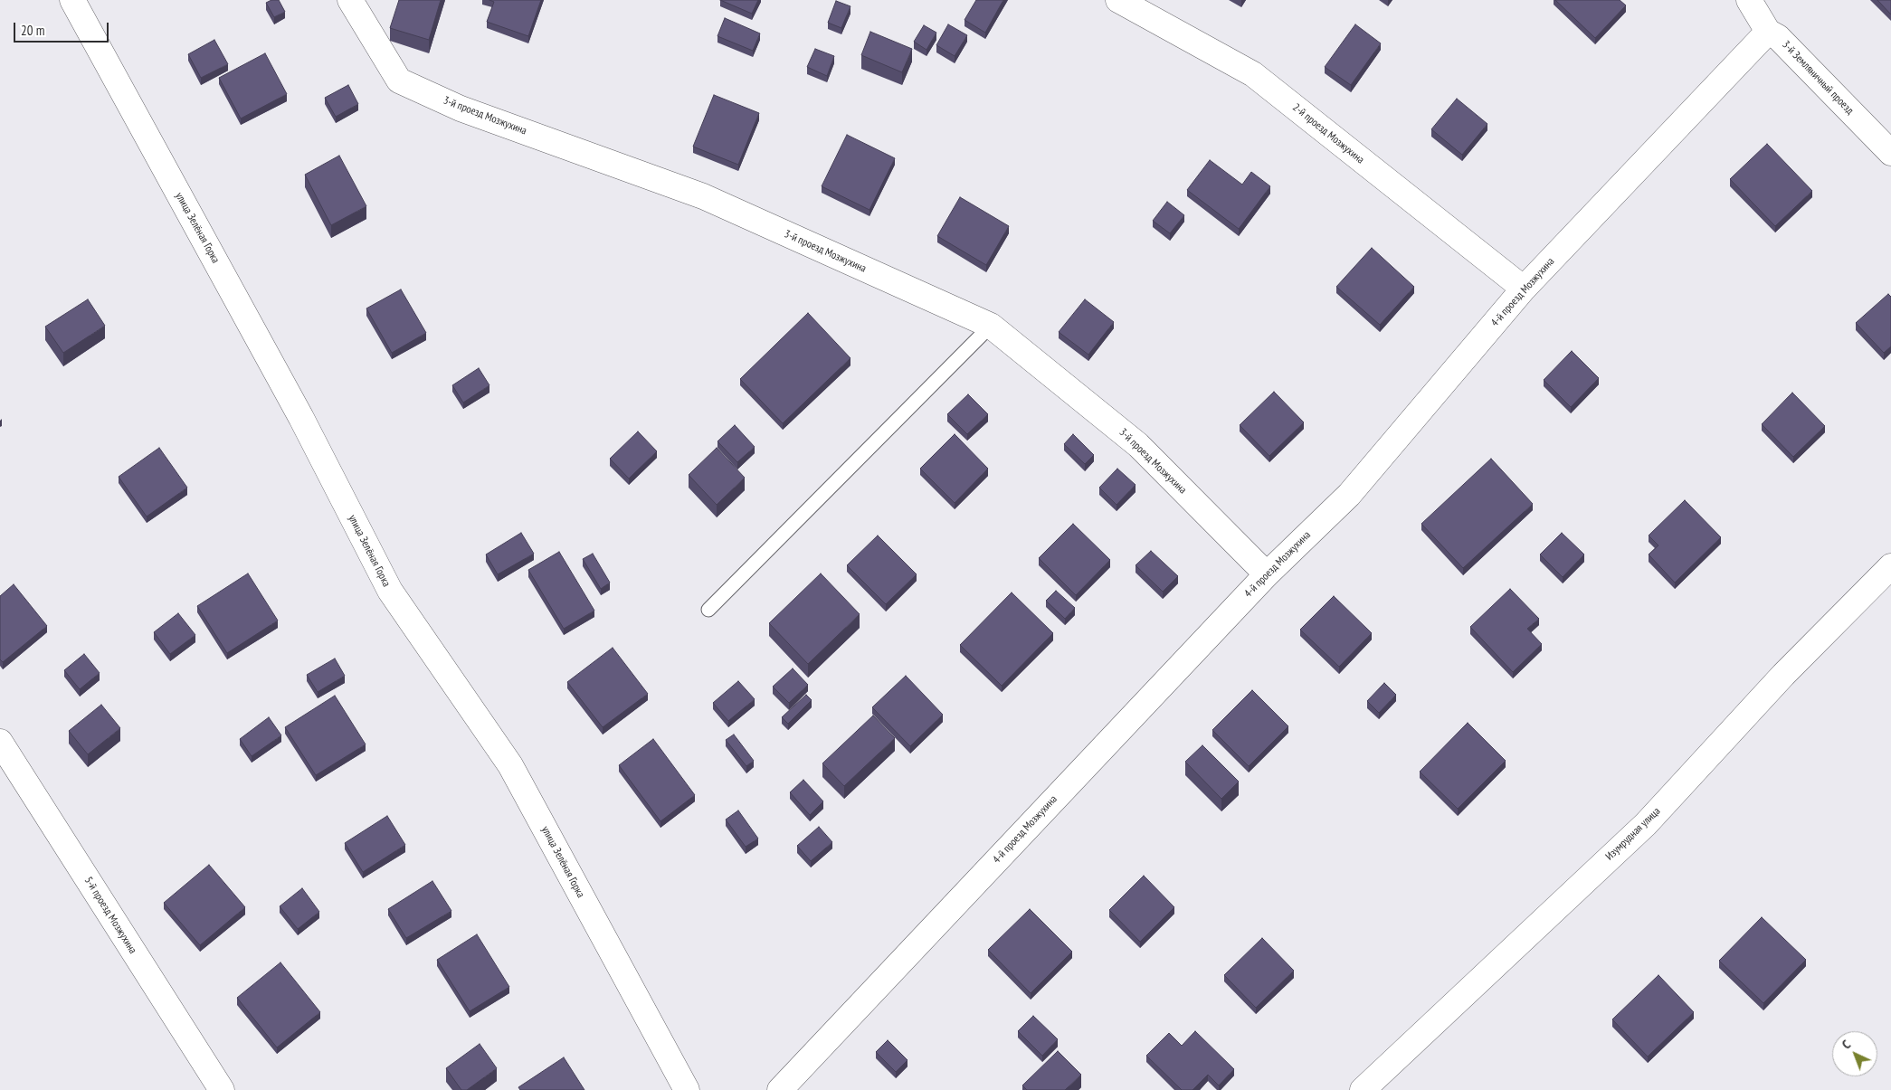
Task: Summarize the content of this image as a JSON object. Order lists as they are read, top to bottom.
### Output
{
  "streets": {
    "street": [
      "3-й Земляничный проезд",
      "3-й проезд Мозжухина",
      "2-й проезд Мозжухина",
      "улица Зелёная Горка",
      "4-й проезд Мозжухина",
      "Изумрудная улица",
      "5-й проезд Мозжухина"
    ]
  },
  "crossings": [
    ["3-й Земляничный проезд", "4-й проезд Мозжухина"],
    ["3-й проезд Мозжухина", "4-й проезд Мозжухина"],
    ["2-й проезд Мозжухина", "4-й проезд Мозжухина"]
  ],
  "scale_bar": "20 m",
  "north": "top left"
}
